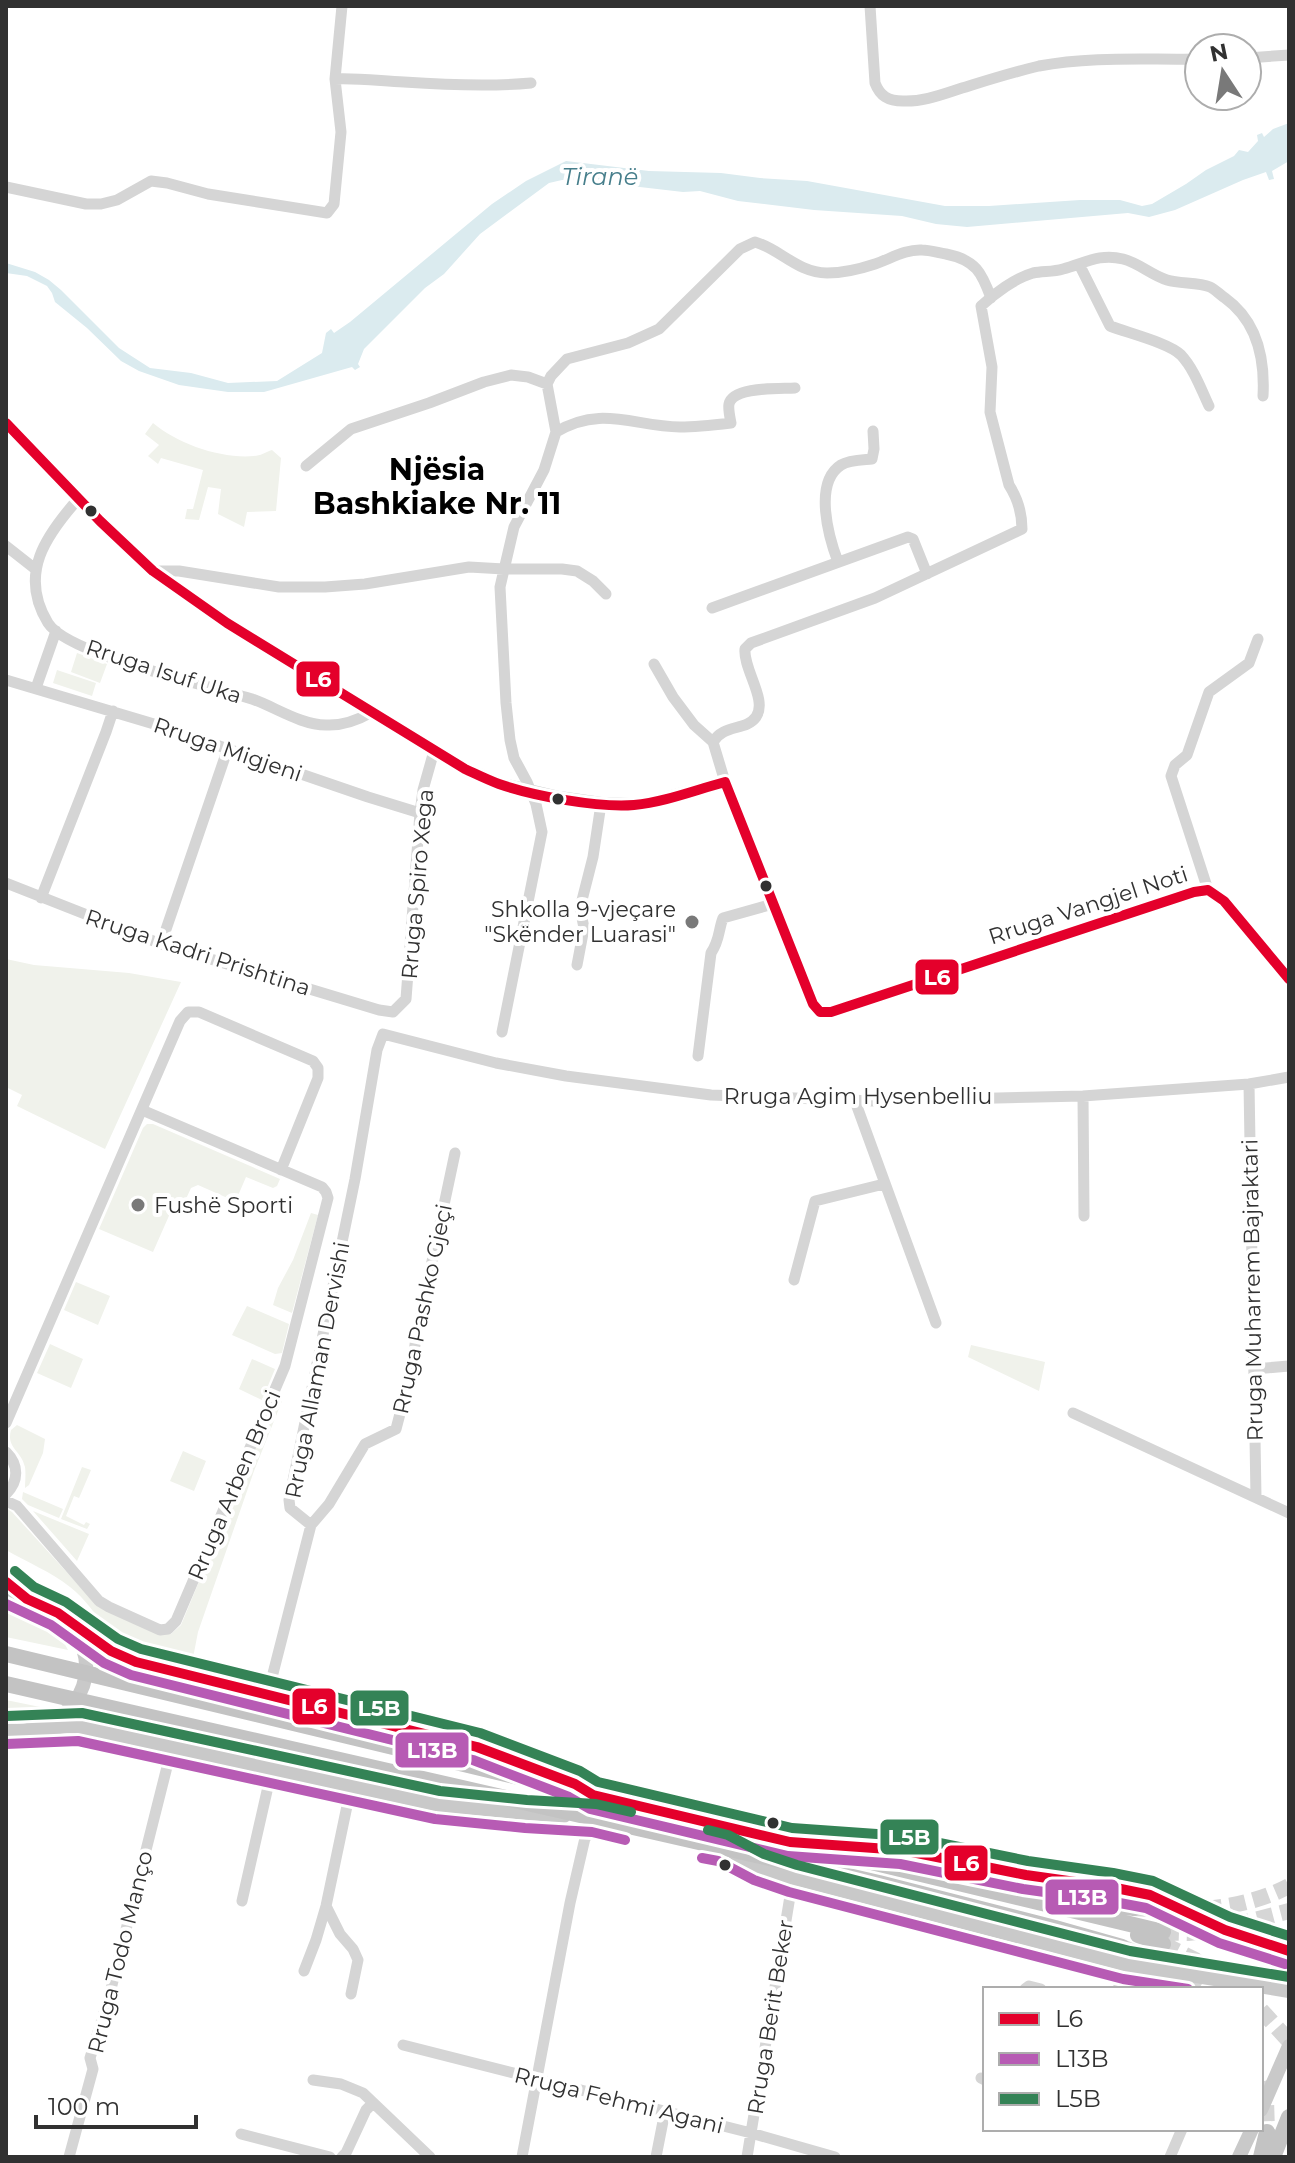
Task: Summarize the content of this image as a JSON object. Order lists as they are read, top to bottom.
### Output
{
  "streets": {
    "main road": ["Rruga Vangjel Noti"],
    "street": [
      "Rruga Isuf Uka",
      "Rruga Migjeni",
      "Rruga Spiro Xega",
      "Rruga Kadri Prishtina",
      "Rruga Agim Hysenbelliu",
      "Rruga Muharrem Bajraktari",
      "Rruga Pashko Gjeçi",
      "Rruga Allaman Dervishi",
      "Rruga Arben Broci",
      "Rruga Todo Manço",
      "Rruga Berit Beker",
      "Rruga Fehmi Agani"
    ]
  },
  "crossings": [
    ["Rruga Migjeni", "Rruga Spiro Xega"],
    ["Rruga Spiro Xega", "Rruga Kadri Prishtina"],
    ["Rruga Agim Hysenbelliu", "Rruga Muharrem Bajraktari"],
    ["Rruga Agim Hysenbelliu", "Rruga Allaman Dervishi"],
    ["Rruga Pashko Gjeçi", "Rruga Allaman Dervishi"],
    ["Rruga Berit Beker", "Rruga Fehmi Agani"]
  ],
  "districts": ["Njësia Bashkiake Nr. 11"],
  "water": ["Tiranë"],
  "places": ["Shkolla 9-vjeçare \"Skënder Luarasi\"", "Fushë Sporti"],
  "lines": ["transit line L6", "transit line L5B", "transit line L13B"],
  "legend": ["L6", "L13B", "L5B"],
  "scale_bar": "100 m",
  "north": "top"
}
